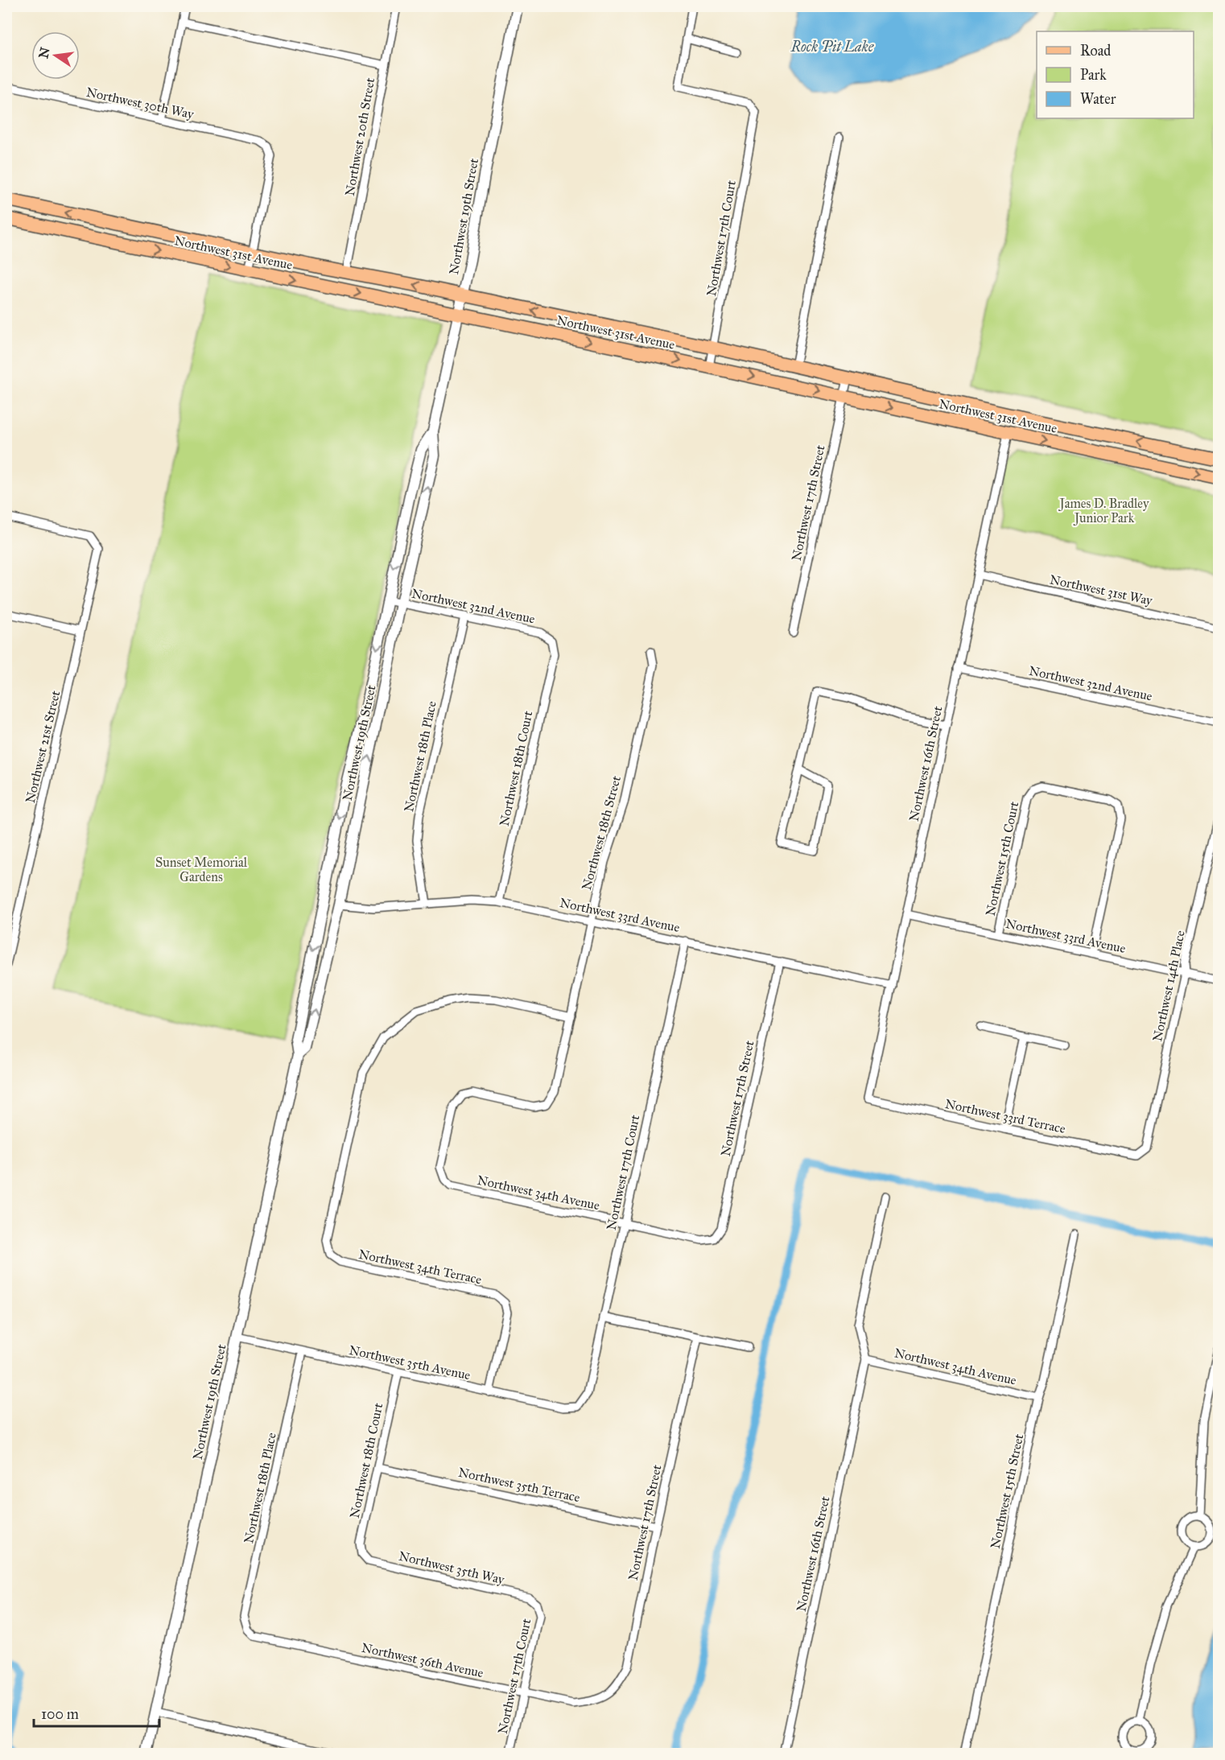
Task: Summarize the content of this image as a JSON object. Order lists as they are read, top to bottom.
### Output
{
  "streets": {
    "main road": ["Northwest 31st Avenue"],
    "street": [
      "Northwest 30th Way",
      "Northwest 20th Street",
      "Northwest 19th Street",
      "Northwest 17th Court",
      "Northwest 17th Street",
      "Northwest 31st Way",
      "Northwest 32nd Avenue",
      "Northwest 21st Street",
      "Northwest 18th Place",
      "Northwest 16th Street",
      "Northwest 18th Court",
      "Northwest 18th Street",
      "Northwest 15th Court",
      "Northwest 33rd Avenue",
      "Northwest 14th Place",
      "Northwest 33rd Terrace",
      "Northwest 34th Avenue",
      "Northwest 34th Terrace",
      "Northwest 35th Avenue",
      "Northwest 35th Terrace",
      "Northwest 15th Street",
      "Northwest 35th Way",
      "Northwest 36th Avenue"
    ]
  },
  "crossings": [
    ["Northwest 30th Way", "Northwest 31st Avenue"],
    ["Northwest 20th Street", "Northwest 31st Avenue"],
    ["Northwest 19th Street", "Northwest 31st Avenue"],
    ["Northwest 19th Street", "Northwest 32nd Avenue"],
    ["Northwest 19th Street", "Northwest 33rd Avenue"],
    ["Northwest 19th Street", "Northwest 35th Avenue"],
    ["Northwest 17th Court", "Northwest 31st Avenue"],
    ["Northwest 17th Court", "Northwest 33rd Avenue"],
    ["Northwest 17th Court", "Northwest 34th Avenue"],
    ["Northwest 17th Court", "Northwest 35th Avenue"],
    ["Northwest 17th Court", "Northwest 35th Way"],
    ["Northwest 17th Court", "Northwest 36th Avenue"],
    ["Northwest 31st Avenue", "Northwest 17th Street"],
    ["Northwest 31st Avenue", "Northwest 16th Street"],
    ["Northwest 17th Street", "Northwest 33rd Avenue"],
    ["Northwest 17th Street", "Northwest 34th Avenue"],
    ["Northwest 17th Street", "Northwest 35th Terrace"],
    ["Northwest 17th Street", "Northwest 36th Avenue"],
    ["Northwest 31st Way", "Northwest 16th Street"],
    ["Northwest 32nd Avenue", "Northwest 18th Place"],
    ["Northwest 32nd Avenue", "Northwest 16th Street"],
    ["Northwest 32nd Avenue", "Northwest 18th Court"],
    ["Northwest 18th Place", "Northwest 33rd Avenue"],
    ["Northwest 18th Place", "Northwest 35th Avenue"],
    ["Northwest 18th Place", "Northwest 36th Avenue"],
    ["Northwest 16th Street", "Northwest 33rd Avenue"],
    ["Northwest 16th Street", "Northwest 33rd Terrace"],
    ["Northwest 16th Street", "Northwest 34th Avenue"],
    ["Northwest 18th Court", "Northwest 33rd Avenue"],
    ["Northwest 18th Court", "Northwest 35th Avenue"],
    ["Northwest 18th Court", "Northwest 35th Terrace"],
    ["Northwest 18th Court", "Northwest 35th Way"],
    ["Northwest 18th Street", "Northwest 33rd Avenue"],
    ["Northwest 18th Street", "Northwest 34th Avenue"],
    ["Northwest 18th Street", "Northwest 34th Terrace"],
    ["Northwest 15th Court", "Northwest 33rd Avenue"],
    ["Northwest 33rd Avenue", "Northwest 14th Place"],
    ["Northwest 14th Place", "Northwest 33rd Terrace"],
    ["Northwest 34th Avenue", "Northwest 15th Street"],
    ["Northwest 34th Terrace", "Northwest 35th Avenue"]
  ],
  "water": ["Rock Pit Lake"],
  "parks": ["James D. Bradley Junior Park", "Sunset Memorial Gardens"],
  "legend": ["Road", "Park", "Water"],
  "scale_bar": "100 m",
  "north": "left"
}
